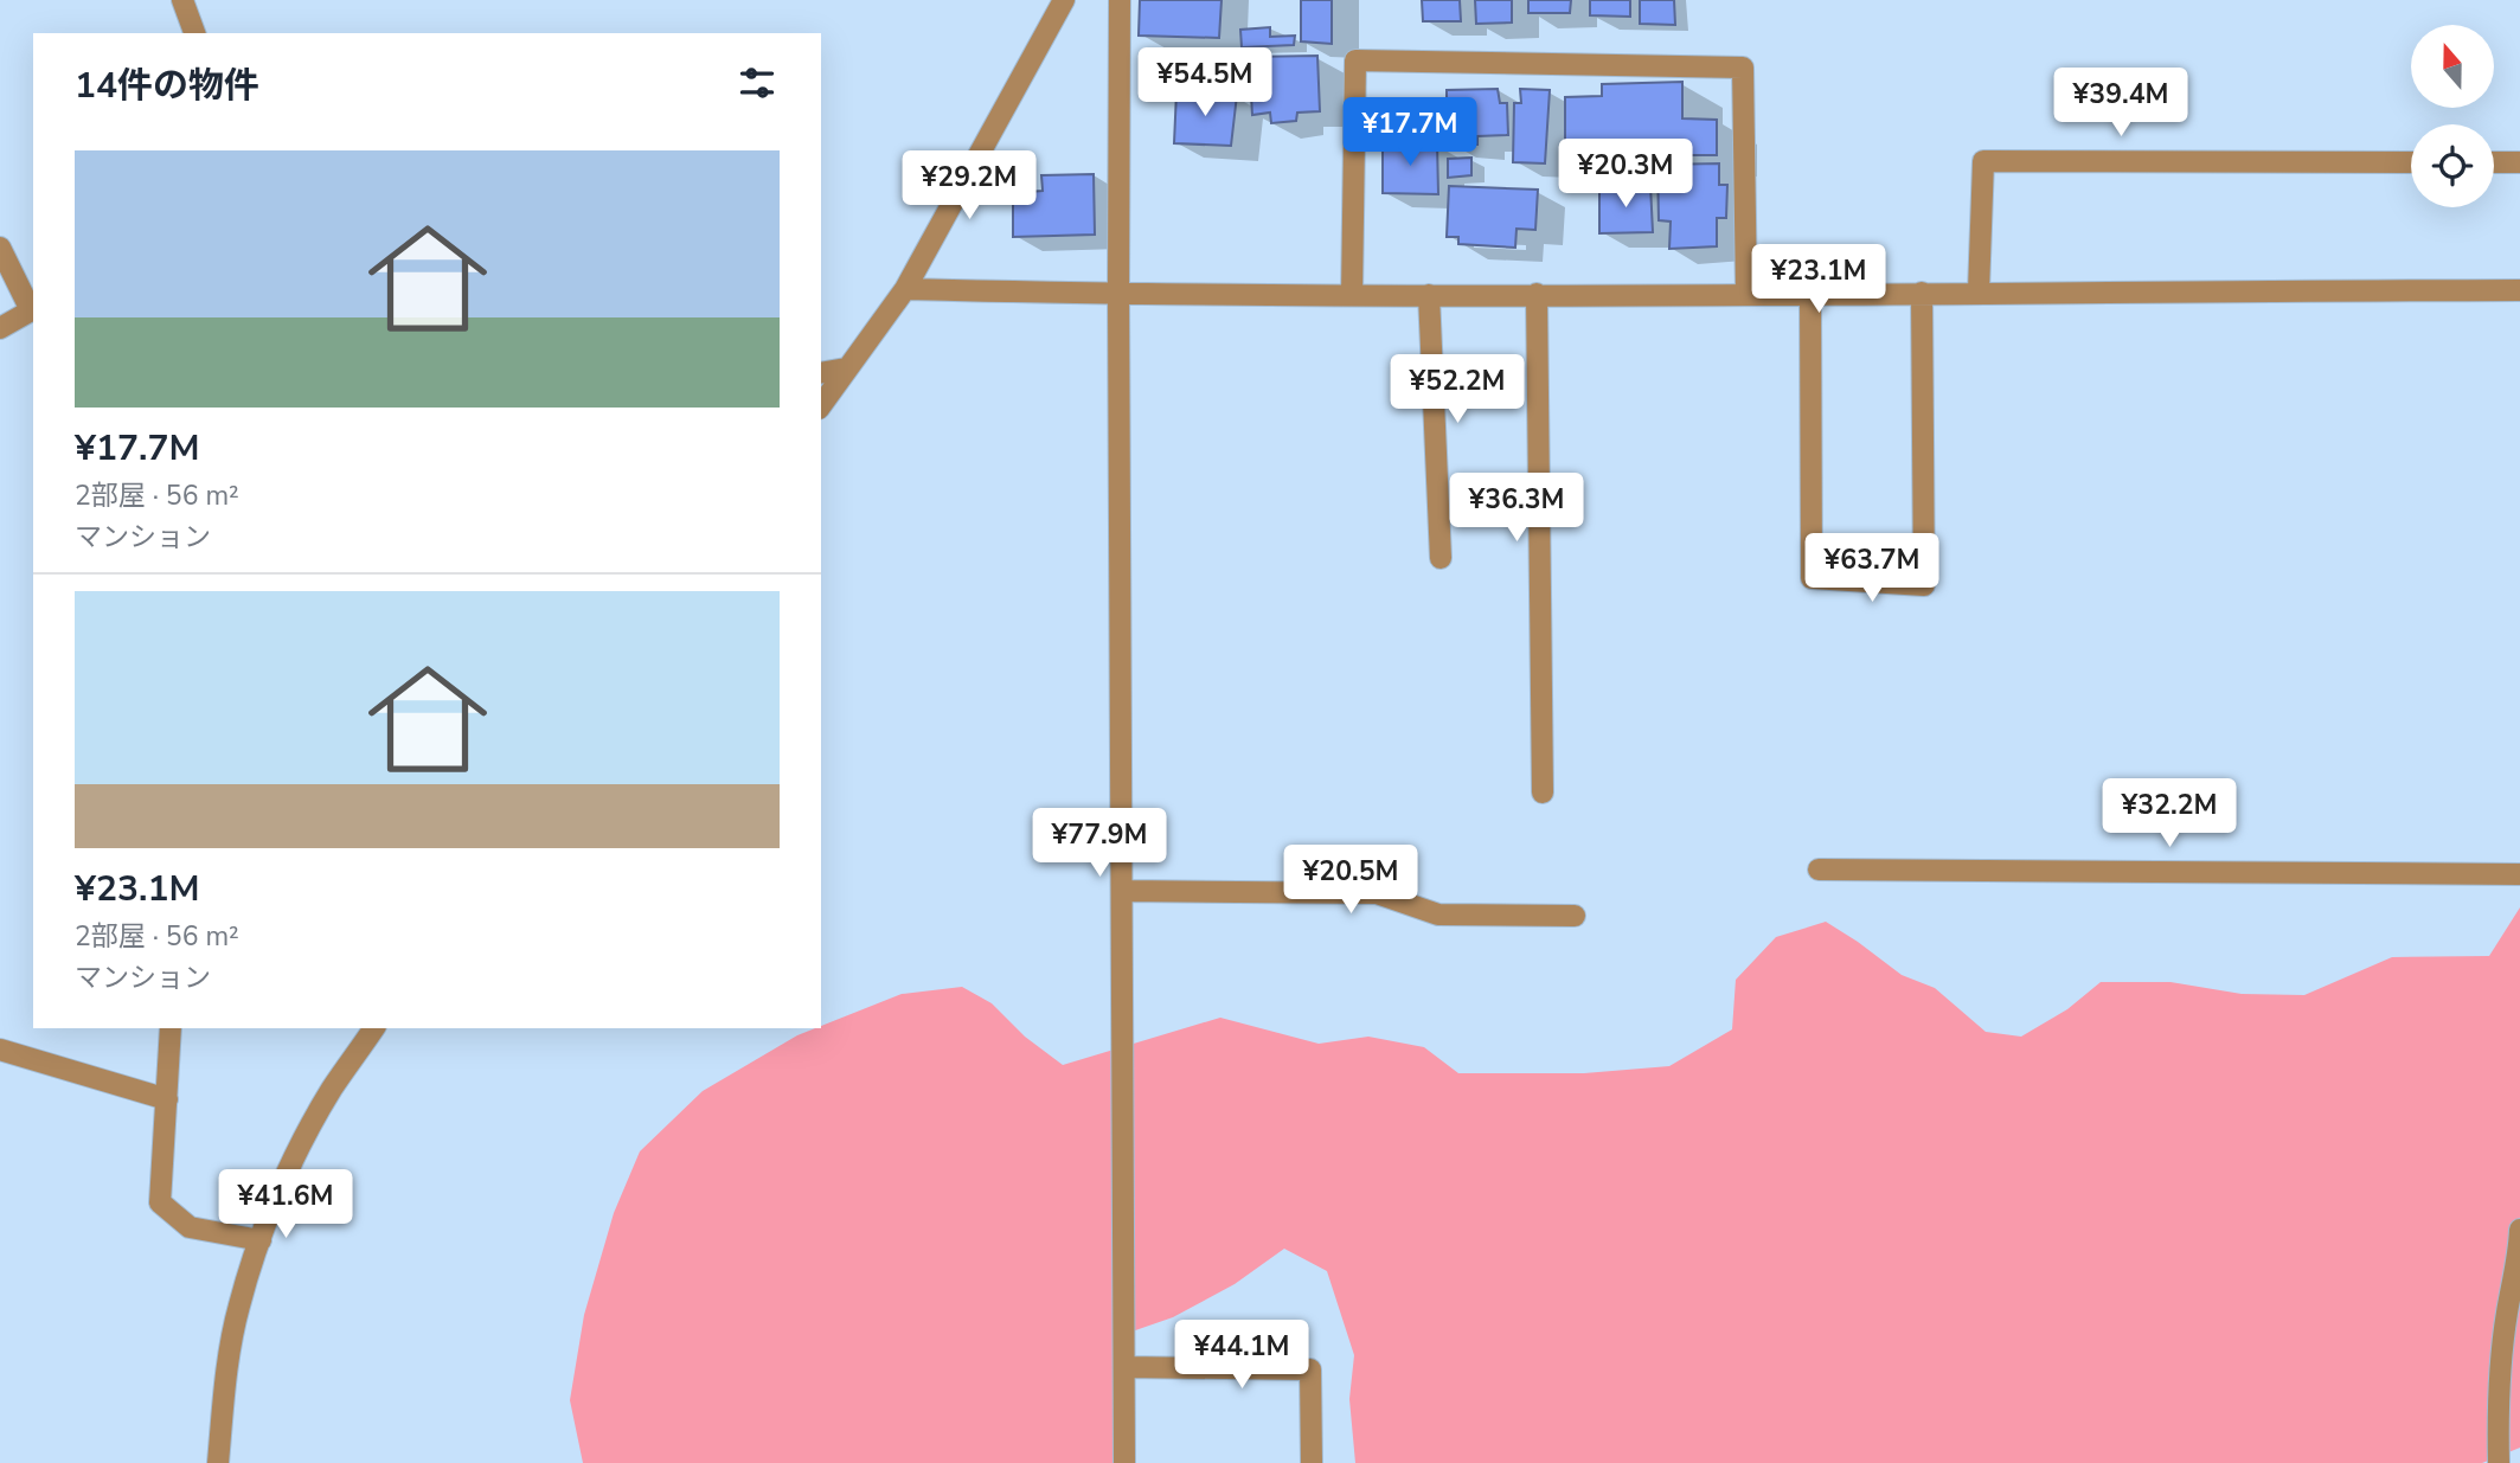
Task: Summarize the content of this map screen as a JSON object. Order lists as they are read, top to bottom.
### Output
{
  "north": "top",
  "page": {
    "heading": "14件の物件",
    "price": [
      "¥54.5M",
      "¥39.4M",
      "¥17.7M",
      "¥20.3M",
      "¥29.2M",
      "¥23.1M",
      "¥52.2M",
      "¥36.3M",
      "¥63.7M",
      "¥32.2M",
      "¥77.9M",
      "¥20.5M",
      "¥41.6M",
      "¥44.1M"
    ],
    "list": [
      {
        "name": "¥17.7M",
        "note": "2部屋 · 56 m² · マンション"
      },
      {
        "name": "¥23.1M",
        "note": "2部屋 · 56 m² · マンション"
      }
    ]
  }
}
